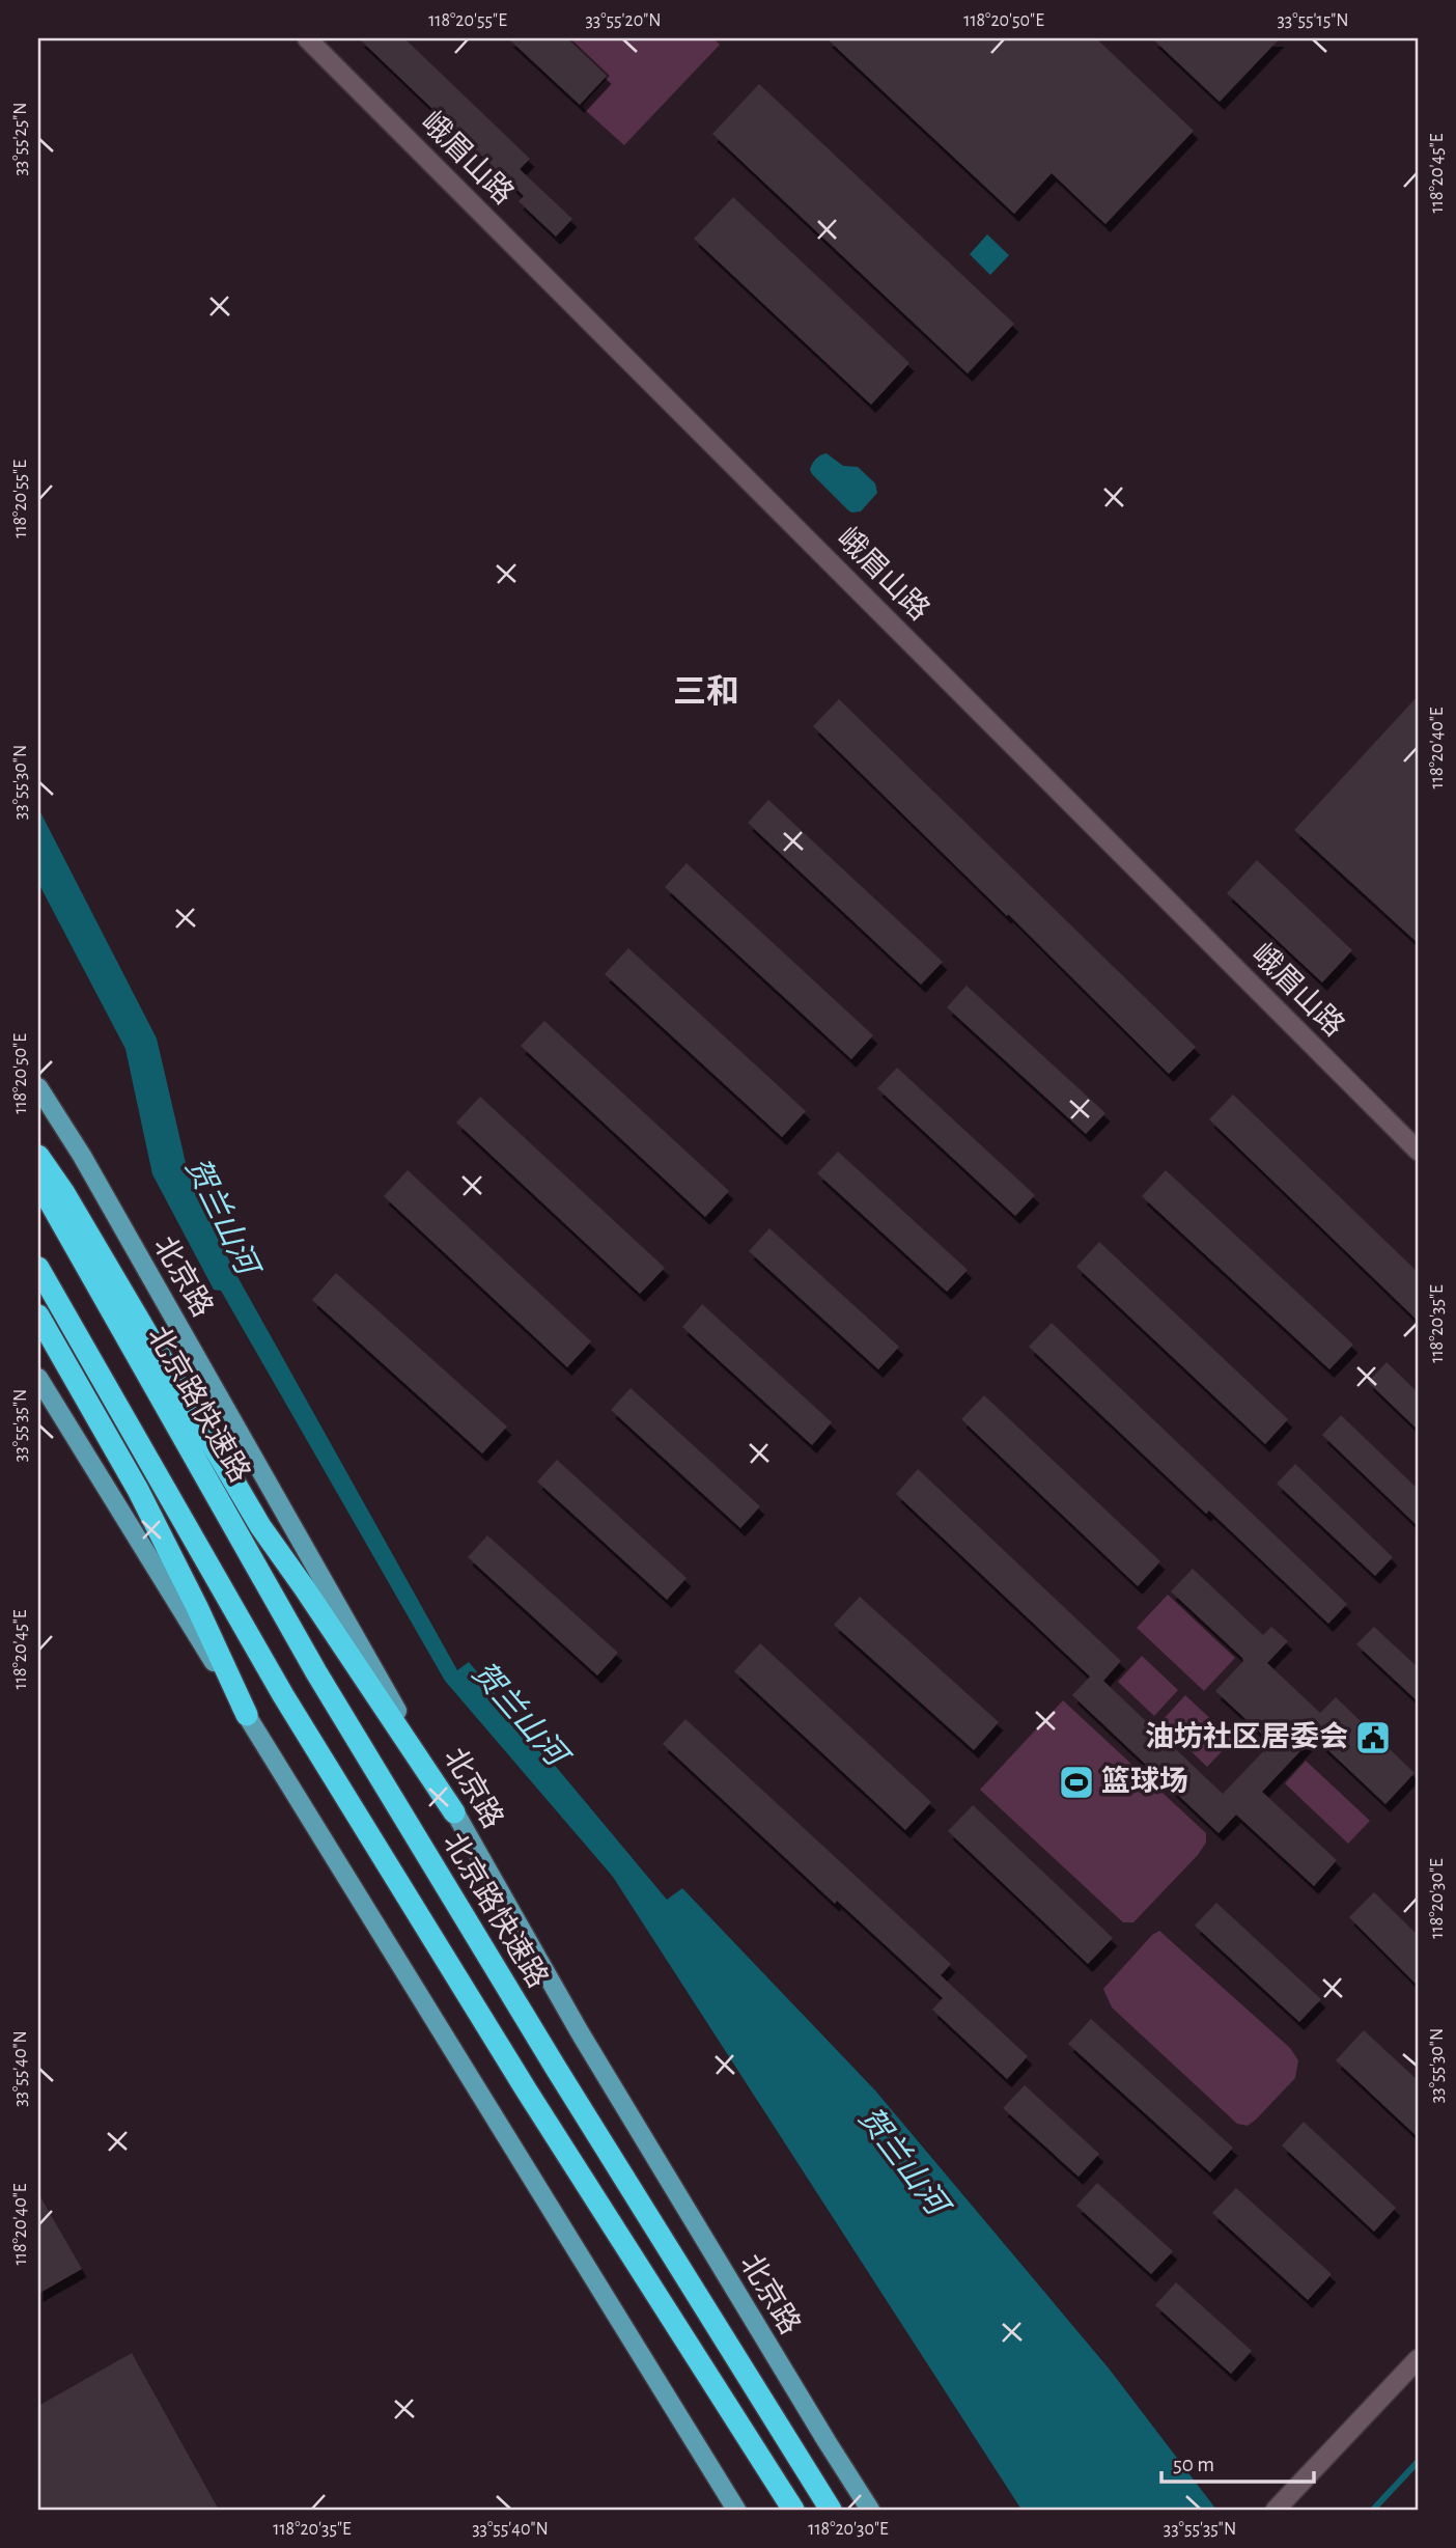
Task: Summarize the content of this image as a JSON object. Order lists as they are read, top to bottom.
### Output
{
  "streets": {
    "highway": ["北京路快速路"],
    "main road": ["北京路"],
    "street": ["峨眉山路"]
  },
  "districts": ["三和"],
  "water": ["贺兰山河"],
  "places": {
    "public building": ["油坊社区居委会"],
    "sports": ["篮球场"]
  },
  "scale_bar": "50 m",
  "coordinates": [
    "118°20'55\"E",
    "33°55'20\"N",
    "118°20'50\"E",
    "33°55'15\"N",
    "33°55'25\"N",
    "118°20'45\"E",
    "118°20'40\"E",
    "33°55'30\"N",
    "118°20'35\"E",
    "33°55'35\"N",
    "118°20'30\"E",
    "33°55'40\"N"
  ]
}
